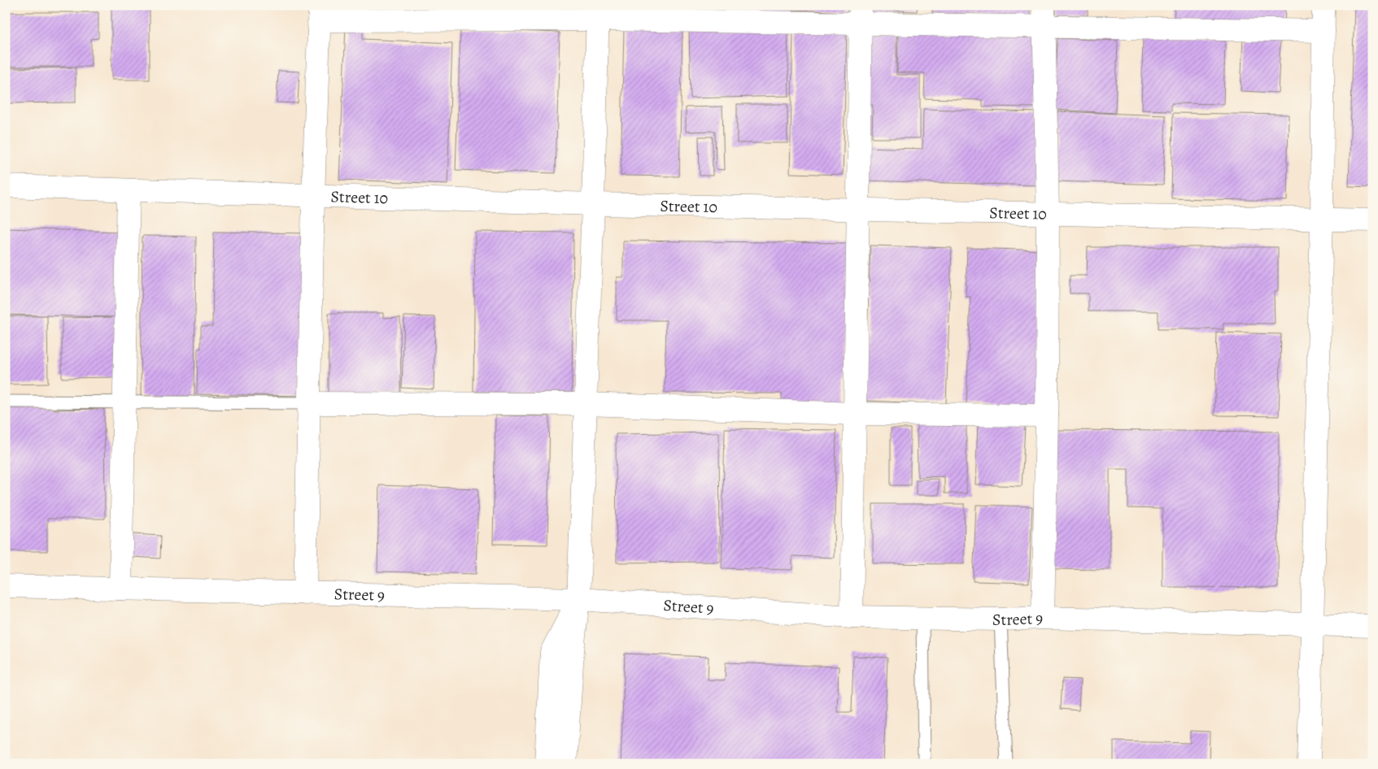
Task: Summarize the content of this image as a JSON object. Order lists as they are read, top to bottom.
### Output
{
  "streets": {
    "street": ["Street 10", "Street 9"]
  }
}
